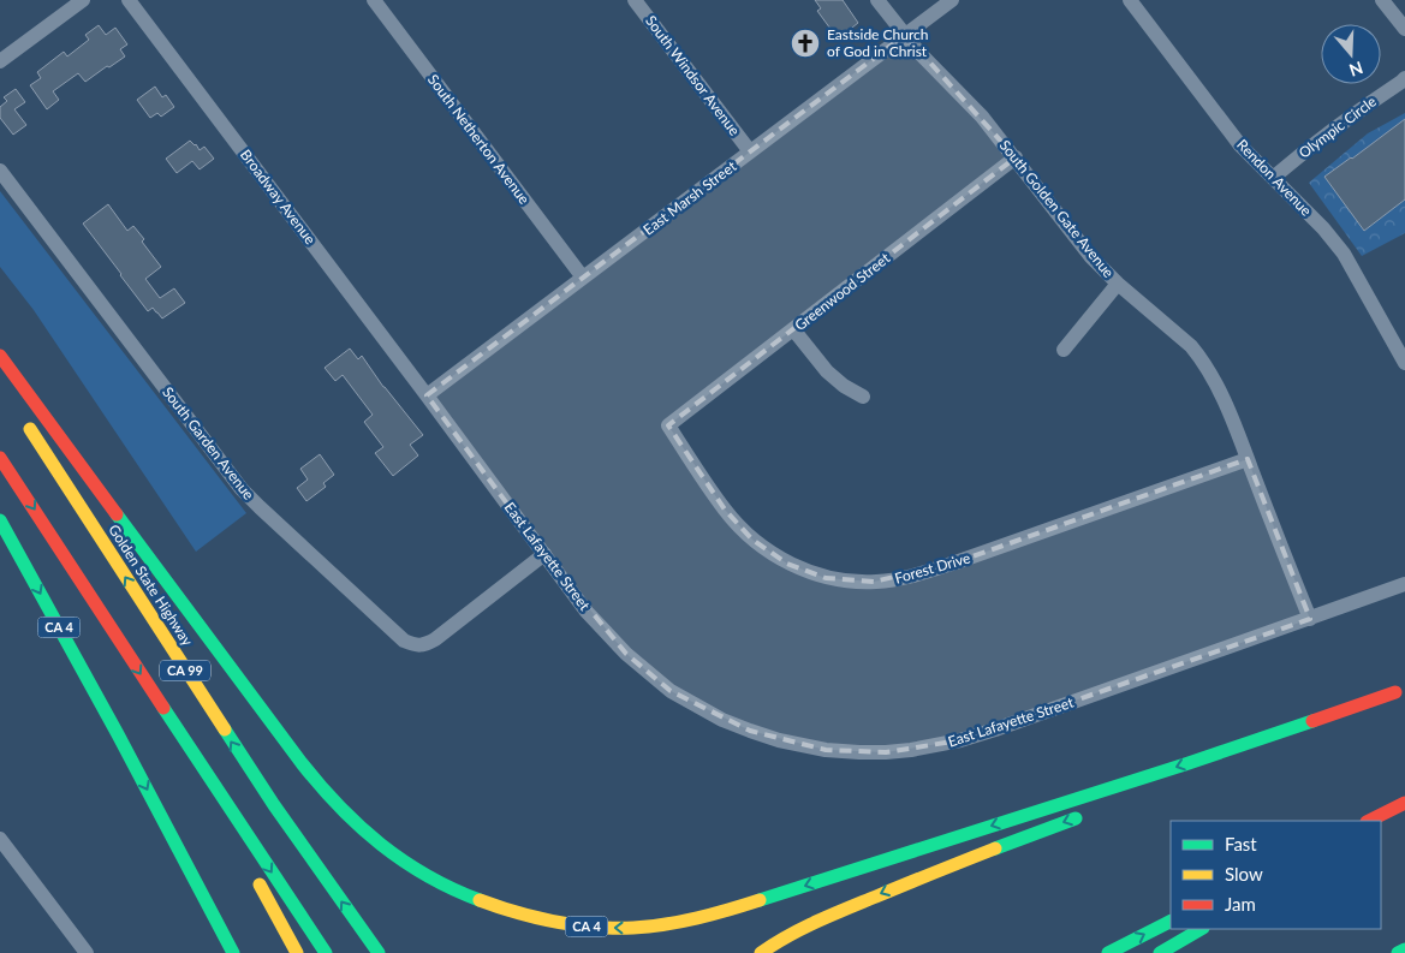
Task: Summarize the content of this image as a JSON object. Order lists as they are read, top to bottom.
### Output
{
  "streets": {
    "main road": ["Golden State Highway", "CA 4", "CA 99"],
    "street": [
      "South Windsor Avenue",
      "Olympic Circle",
      "South Netherton Avenue",
      "Rendon Avenue",
      "Broadway Avenue",
      "East Marsh Street",
      "South Golden Gate Avenue",
      "Greenwood Street",
      "South Garden Avenue",
      "East Lafayette Street",
      "Forest Drive"
    ]
  },
  "crossings": [
    ["South Windsor Avenue", "East Marsh Street"],
    ["Olympic Circle", "Rendon Avenue"],
    ["South Netherton Avenue", "East Marsh Street"],
    ["Broadway Avenue", "East Marsh Street"],
    ["Broadway Avenue", "East Lafayette Street"],
    ["East Marsh Street", "South Golden Gate Avenue"],
    ["East Marsh Street", "East Lafayette Street"],
    ["South Golden Gate Avenue", "Greenwood Street"],
    ["South Golden Gate Avenue", "East Lafayette Street"],
    ["South Golden Gate Avenue", "Forest Drive"],
    ["Greenwood Street", "Forest Drive"],
    ["South Garden Avenue", "East Lafayette Street"]
  ],
  "places": {
    "church": ["Eastside Church of God in Christ"]
  },
  "legend": ["Fast", "Slow", "Jam"],
  "north": "bottom"
}
